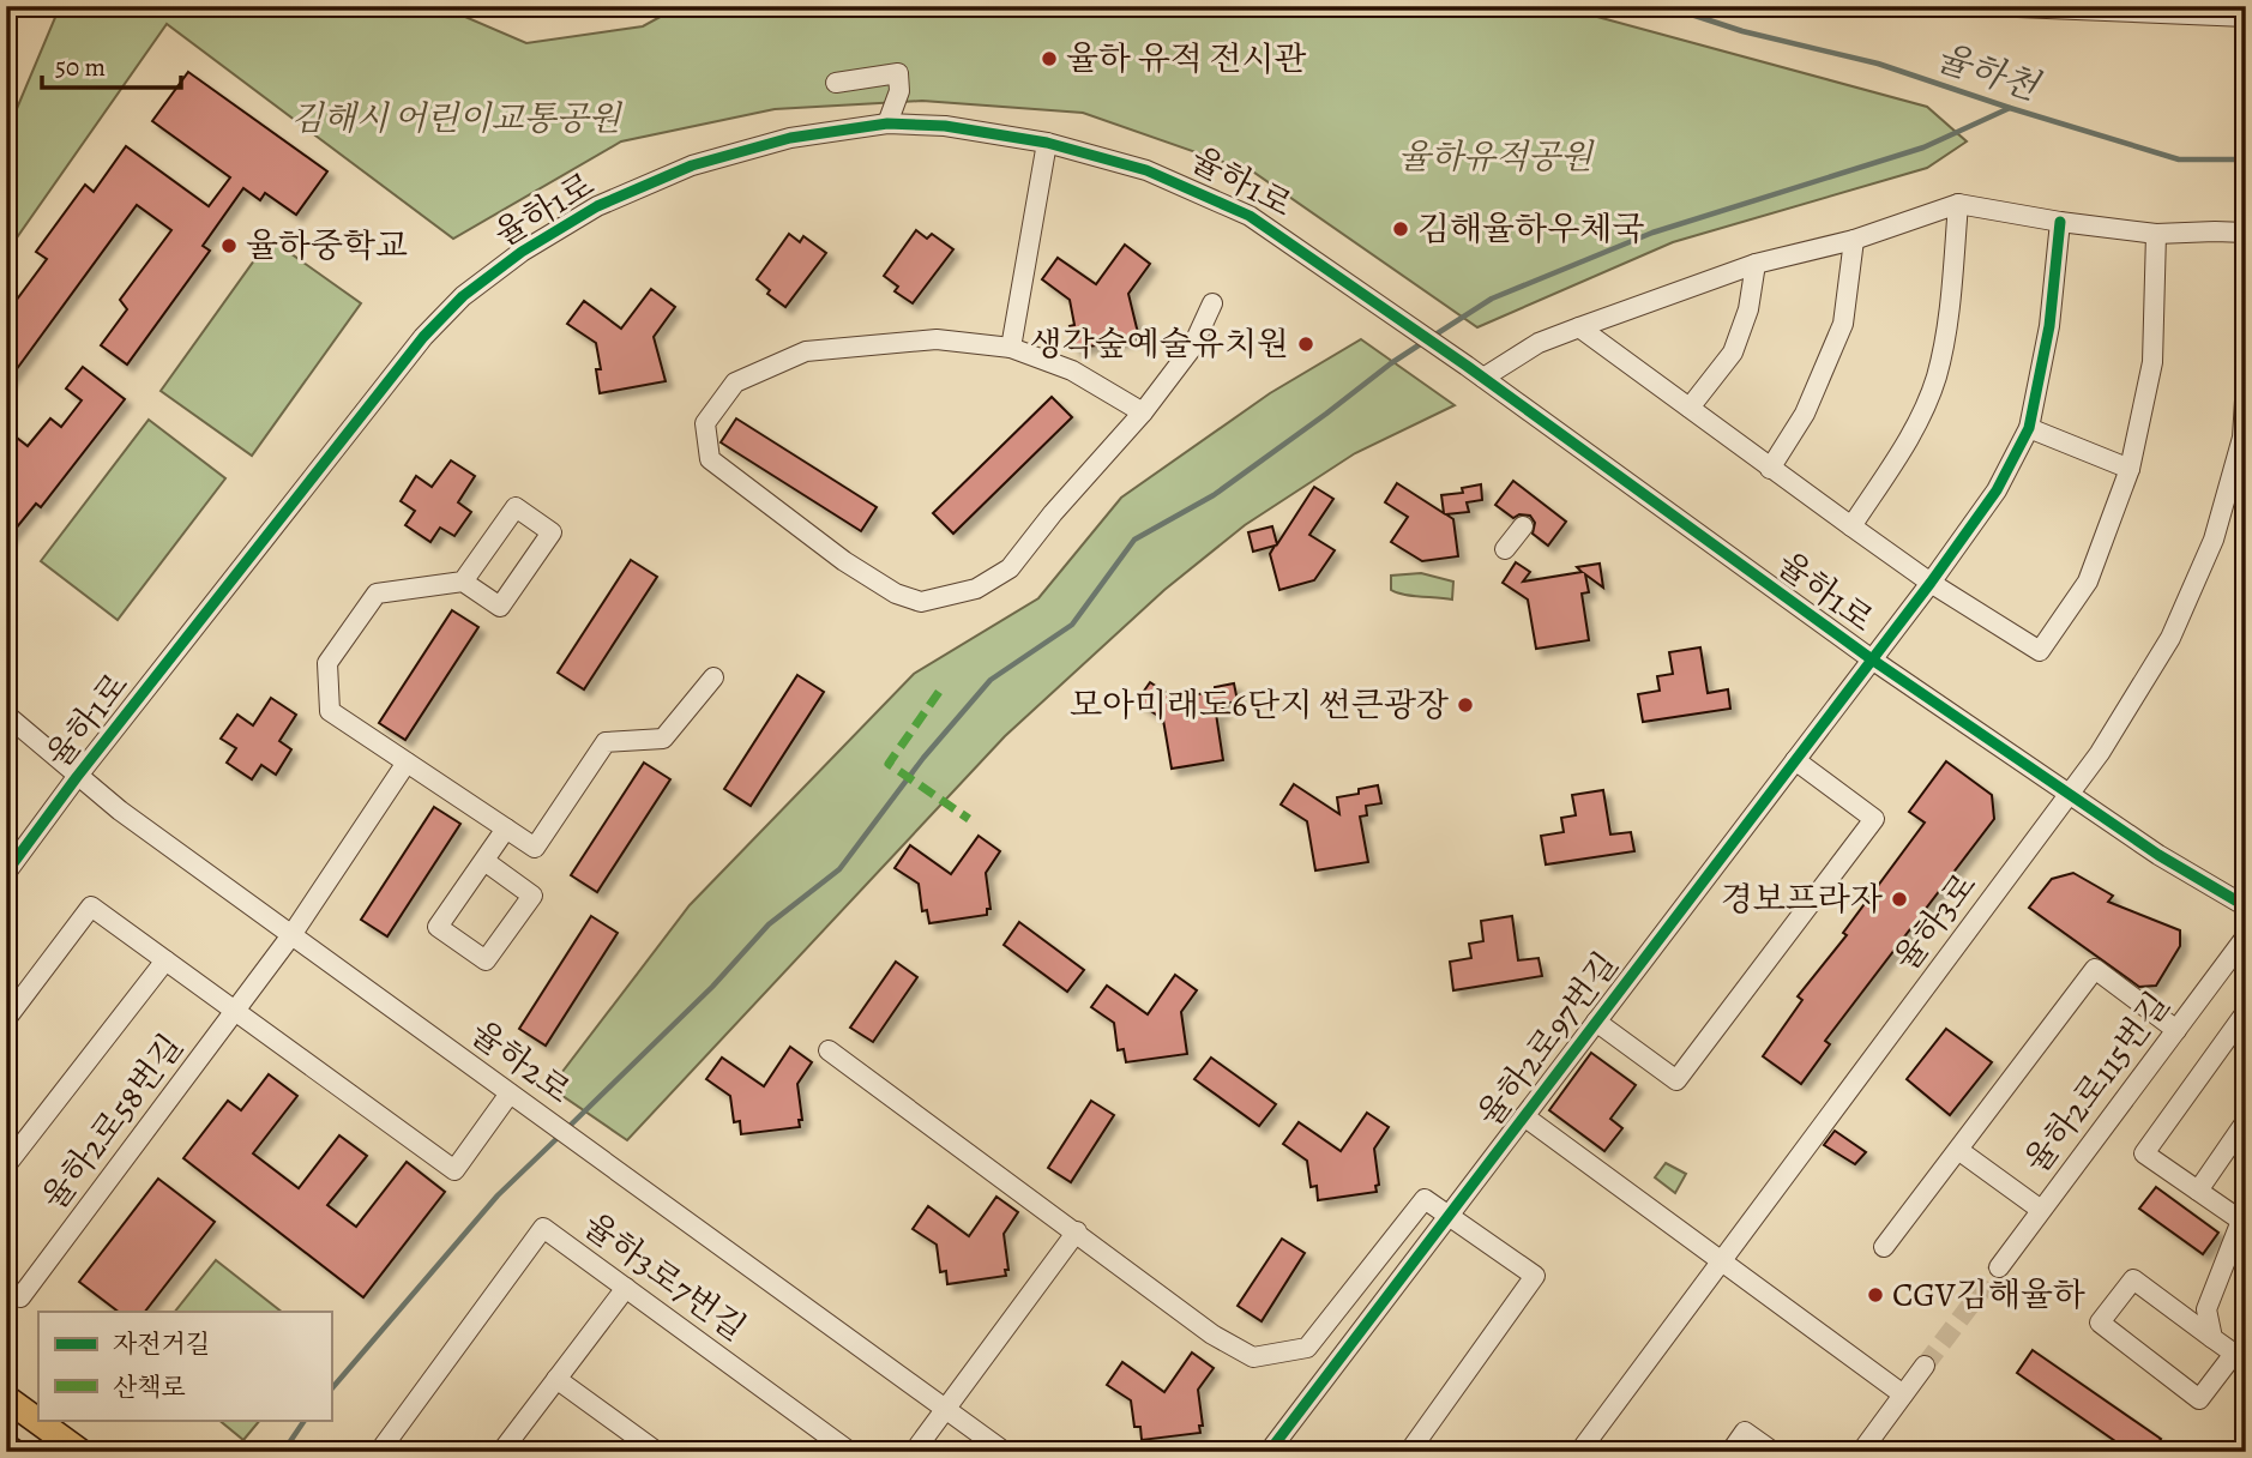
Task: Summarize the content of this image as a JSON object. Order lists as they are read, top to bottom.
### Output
{
  "streets": {
    "street": [
      "율하1로",
      "율하3로",
      "율하2로97번길",
      "율하2로",
      "율하2로115번길",
      "율하2로58번길",
      "율하3로7번길"
    ]
  },
  "crossings": [
    ["율하1로", "율하3로"],
    ["율하1로", "율하2로97번길"],
    ["율하1로", "율하2로"],
    ["율하2로", "율하2로58번길"]
  ],
  "water": ["율하천"],
  "parks": ["김해시 어린이교통공원", "율하유적공원"],
  "places": [
    "율하 유적 전시관",
    "김해율하우체국",
    "율하중학교",
    "생각숲예술유치원",
    "모아미래도6단지 썬큰광장",
    "경보프라자",
    "CGV김해율하"
  ],
  "legend": ["자전거길", "산책로"],
  "scale_bar": "50 m"
}
